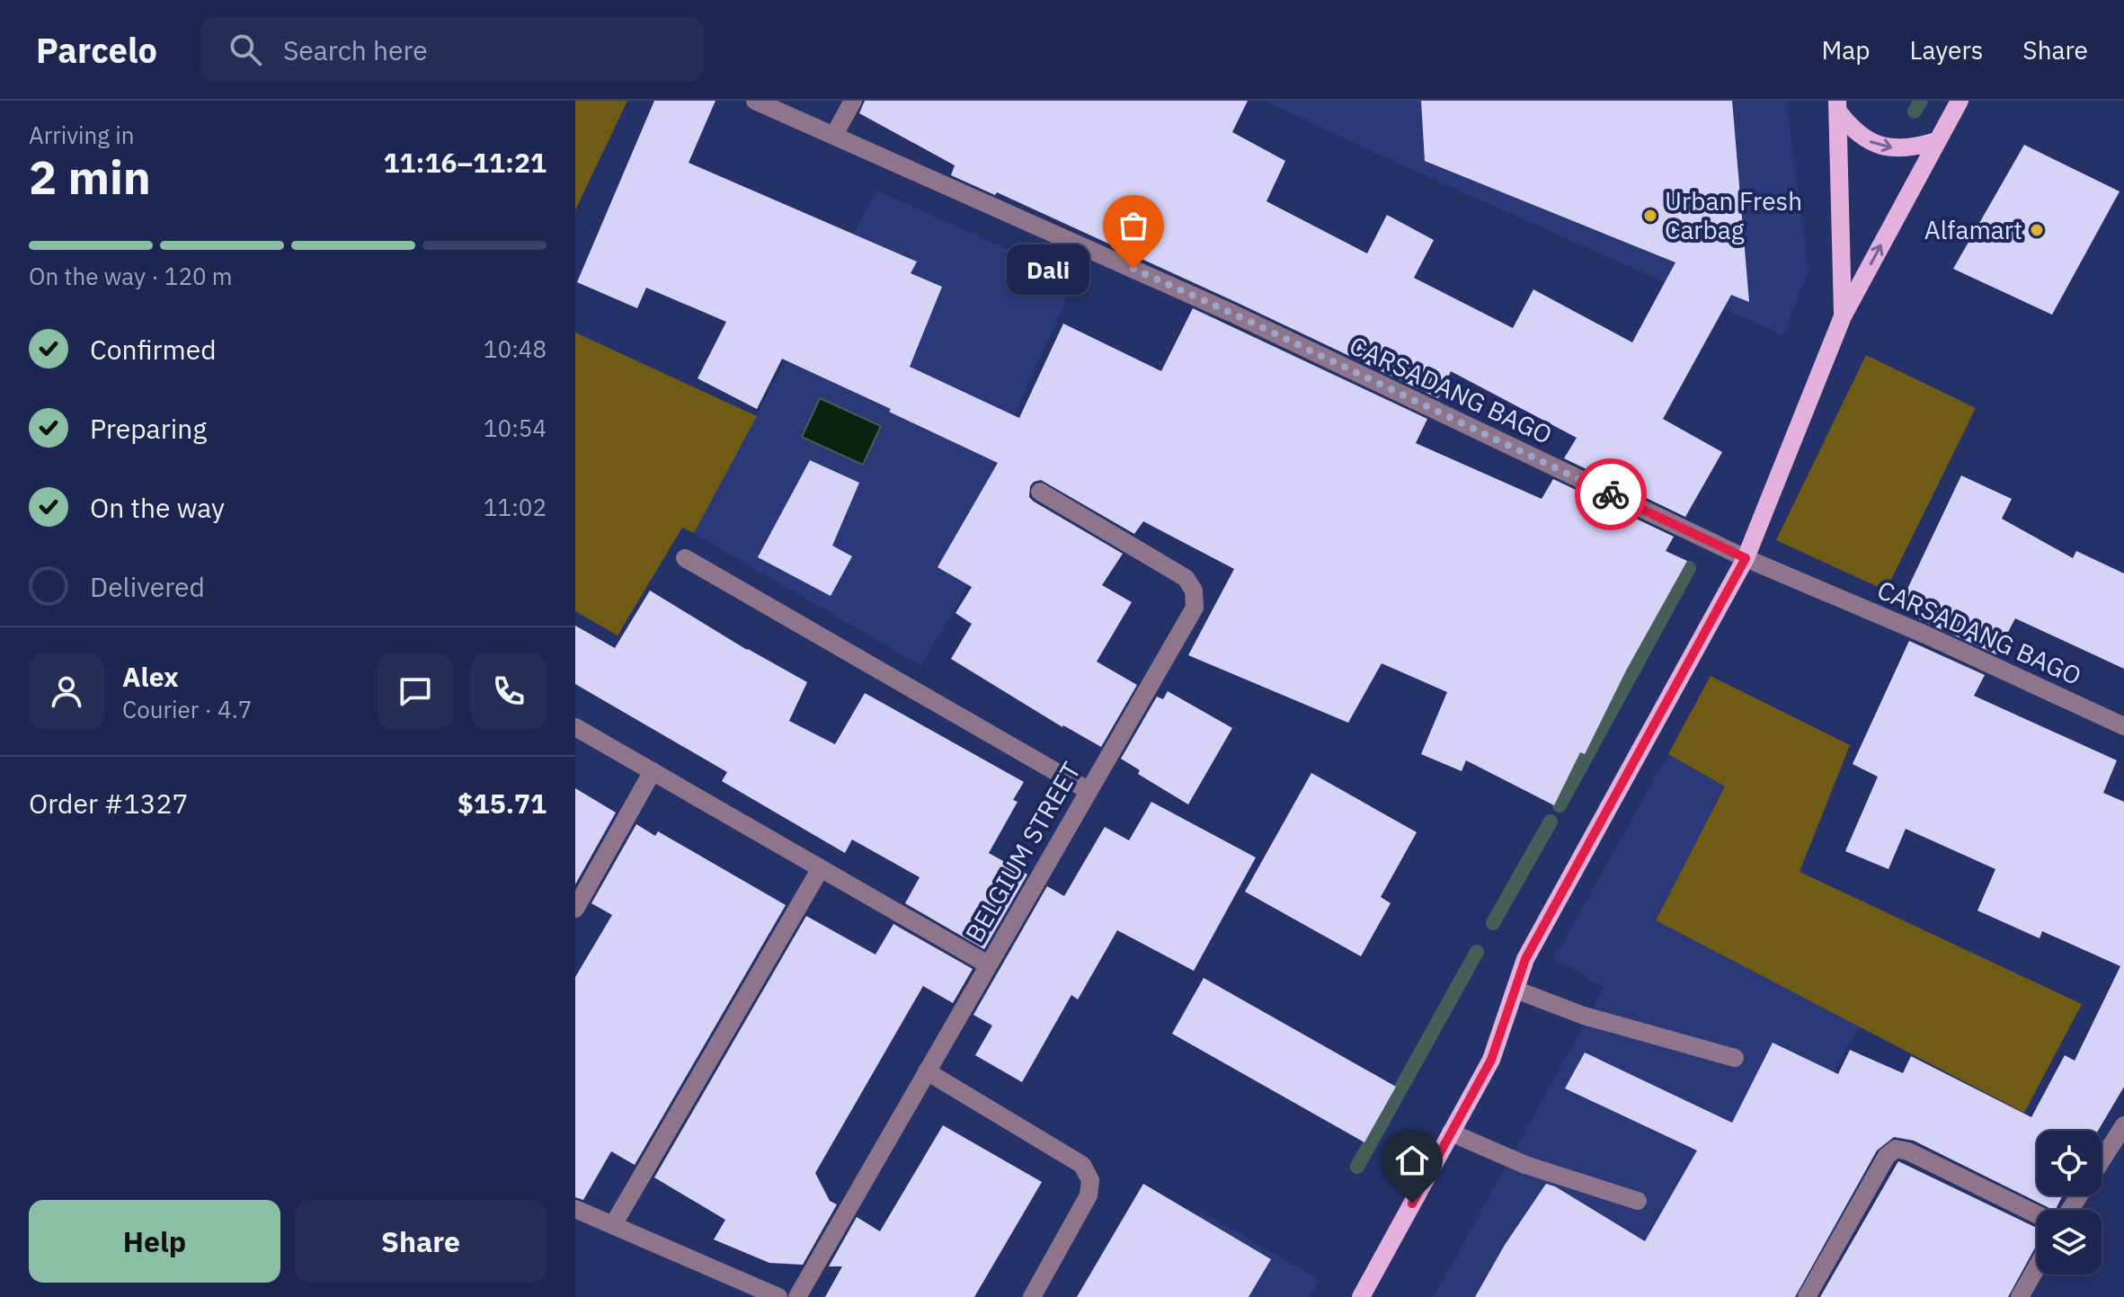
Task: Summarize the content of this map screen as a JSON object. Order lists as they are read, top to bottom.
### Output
{
  "streets": {
    "street": ["CARSADANG BAGO", "BELGIUM STREET"]
  },
  "places": ["Urban Fresh Carbag", "Alfamart", "Dali"],
  "page": {
    "header": "Parcelo",
    "search": "Search here",
    "nav": ["Map", "Layers", "Share"],
    "heading": ["2 min", "Arriving in", "11:16–11:21"],
    "panel": [
      "Alex",
      "Courier · 4.7",
      "Order #1327",
      "$15.71"
    ],
    "bar": "On the way · 120 m",
    "bubble": "Dali",
    "list": [
      ["Confirmed", "10:48"],
      ["Preparing", "10:54"],
      ["On the way", "11:02"],
      "Delivered"
    ],
    "buttons": ["Help", "Share"]
  }
}
